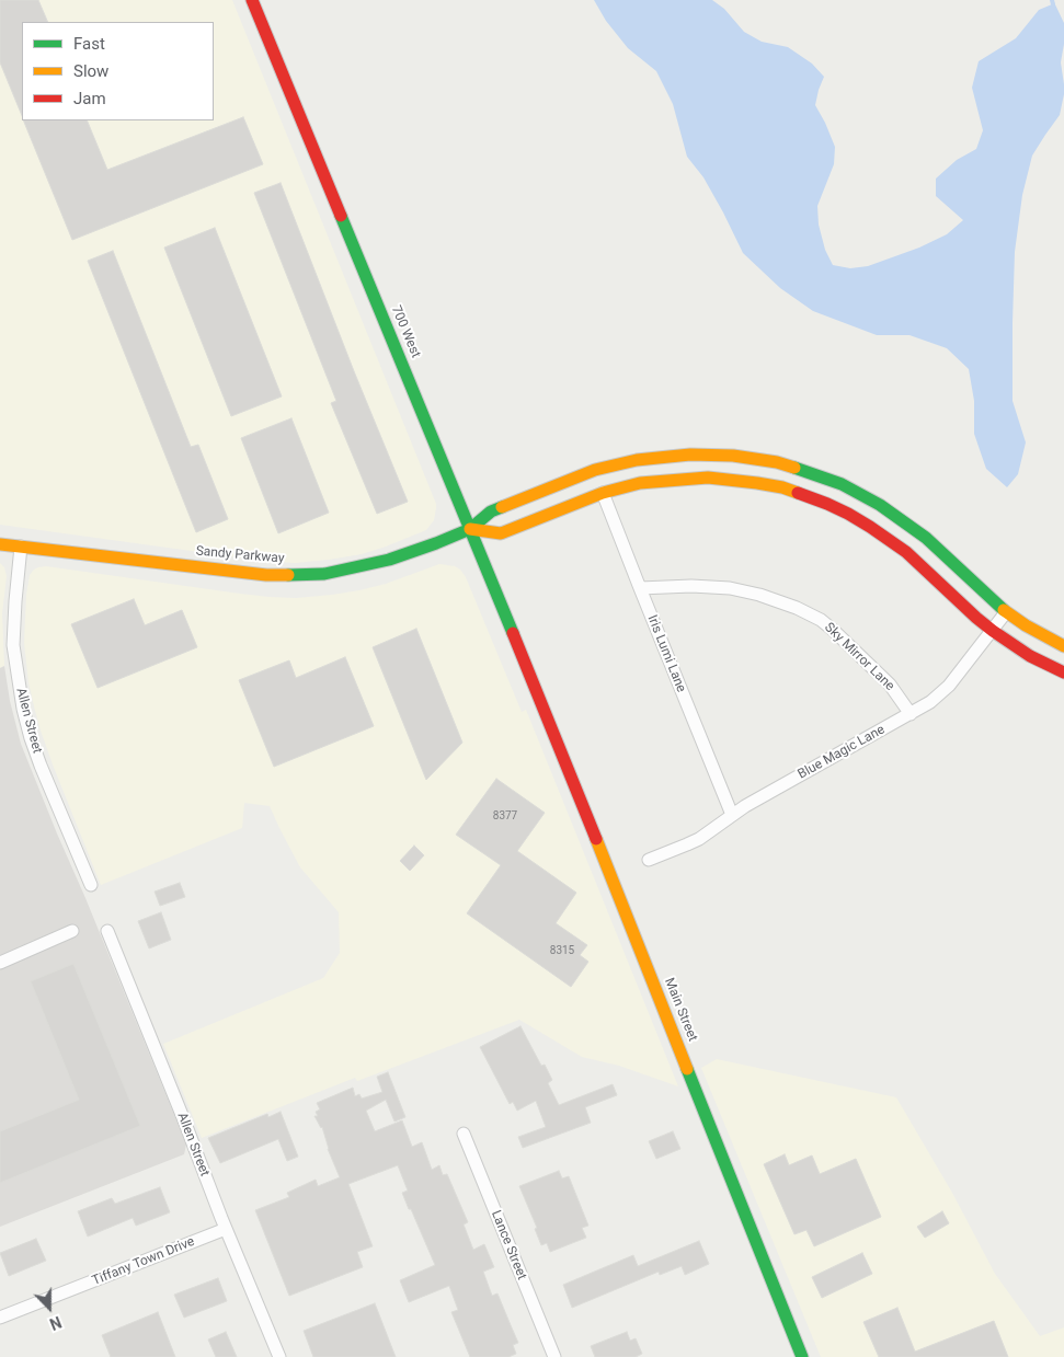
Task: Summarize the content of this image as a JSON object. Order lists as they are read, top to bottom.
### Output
{
  "streets": {
    "main road": ["700 West", "Sandy Parkway", "Main Street"],
    "street": [
      "Iris Lumi Lane",
      "Sky Mirror Lane",
      "Allen Street",
      "Blue Magic Lane",
      "Lance Street",
      "Tiffany Town Drive"
    ]
  },
  "crossings": [
    ["700 West", "Sandy Parkway"],
    ["700 West", "Main Street"],
    ["Sandy Parkway", "Allen Street"],
    ["Iris Lumi Lane", "Sky Mirror Lane"],
    ["Iris Lumi Lane", "Blue Magic Lane"],
    ["Sky Mirror Lane", "Blue Magic Lane"],
    ["Allen Street", "Tiffany Town Drive"]
  ],
  "house_numbers": ["8377", "8315"],
  "legend": ["Fast", "Slow", "Jam"],
  "north": "bottom"
}
